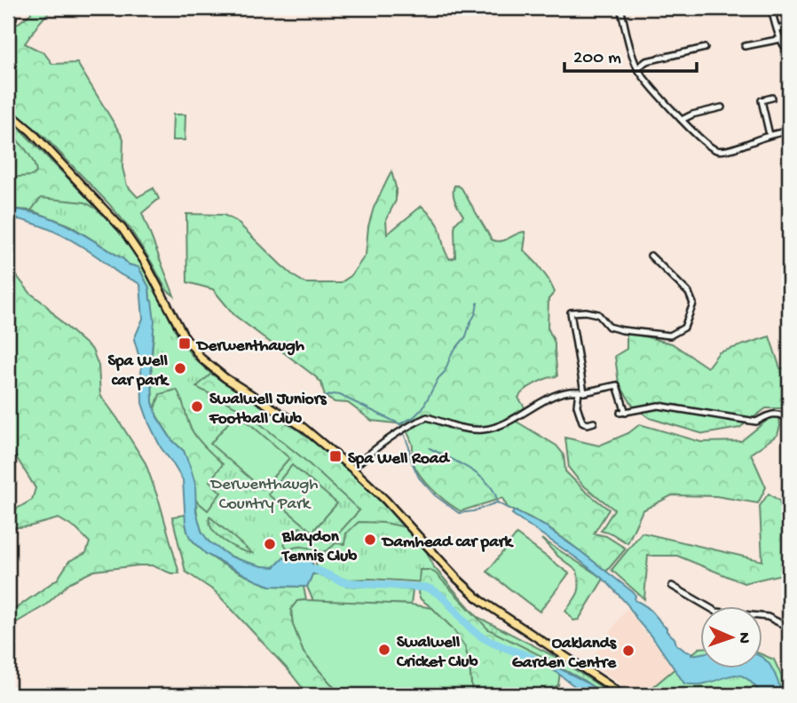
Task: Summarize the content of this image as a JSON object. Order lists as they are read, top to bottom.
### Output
{
  "parks": ["Derwenthaugh Country Park"],
  "places": {
    "transit": ["Derwenthaugh", "Spa Well Road"],
    "other": [
      "Spa Well car park",
      "Swalwell Juniors Football Club",
      "Damhead car park",
      "Blaydon Tennis Club",
      "Swalwell Cricket Club",
      "Oaklands Garden Centre"
    ]
  },
  "scale_bar": "200 m",
  "north": "right"
}
